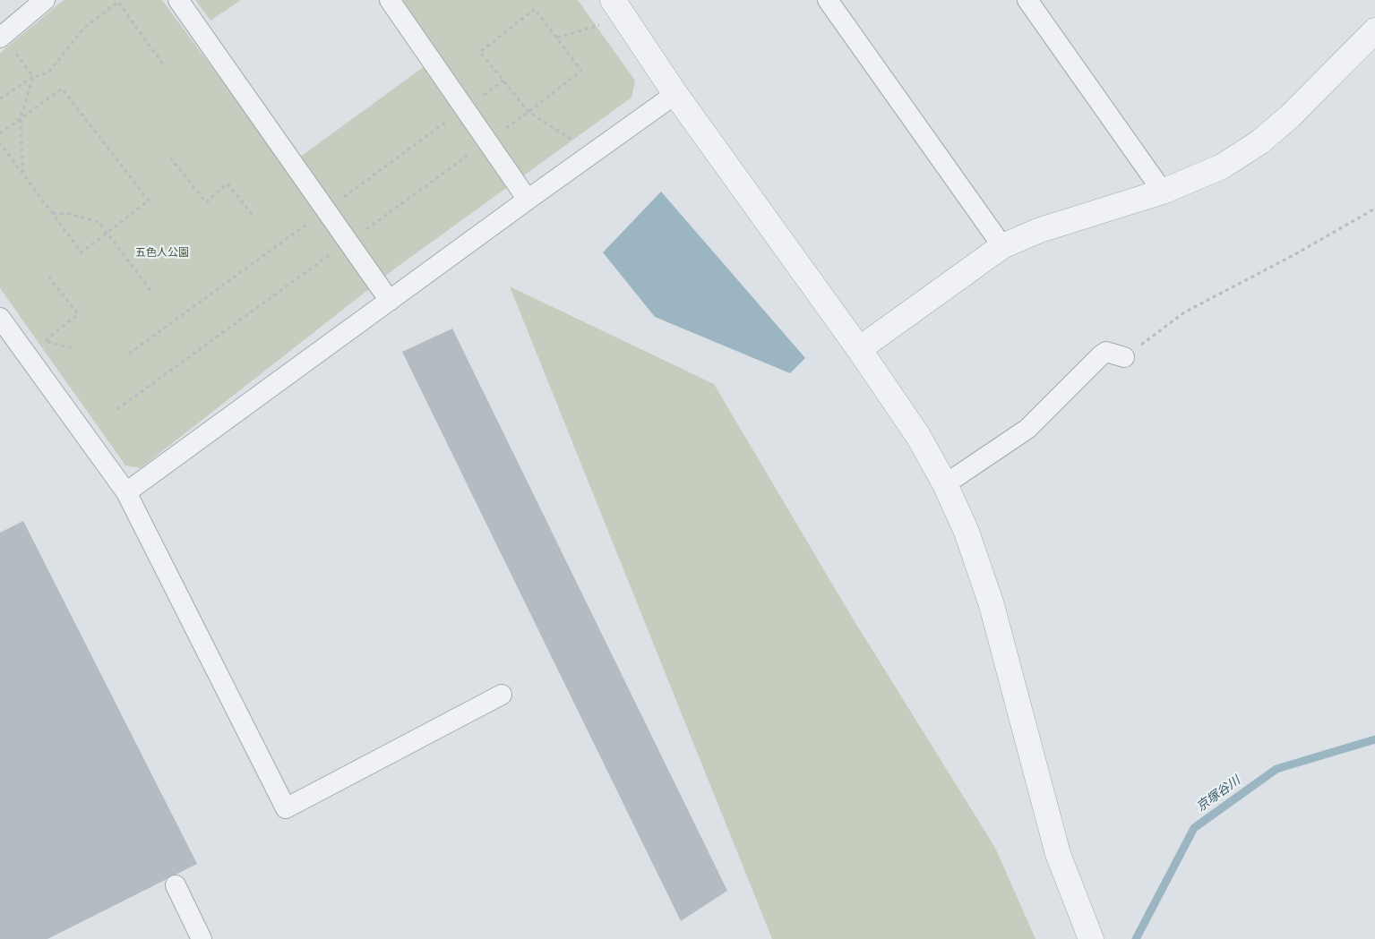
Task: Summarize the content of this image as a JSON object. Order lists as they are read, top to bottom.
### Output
{
  "water": ["京塚谷川"],
  "parks": ["五色人公園"]
}
